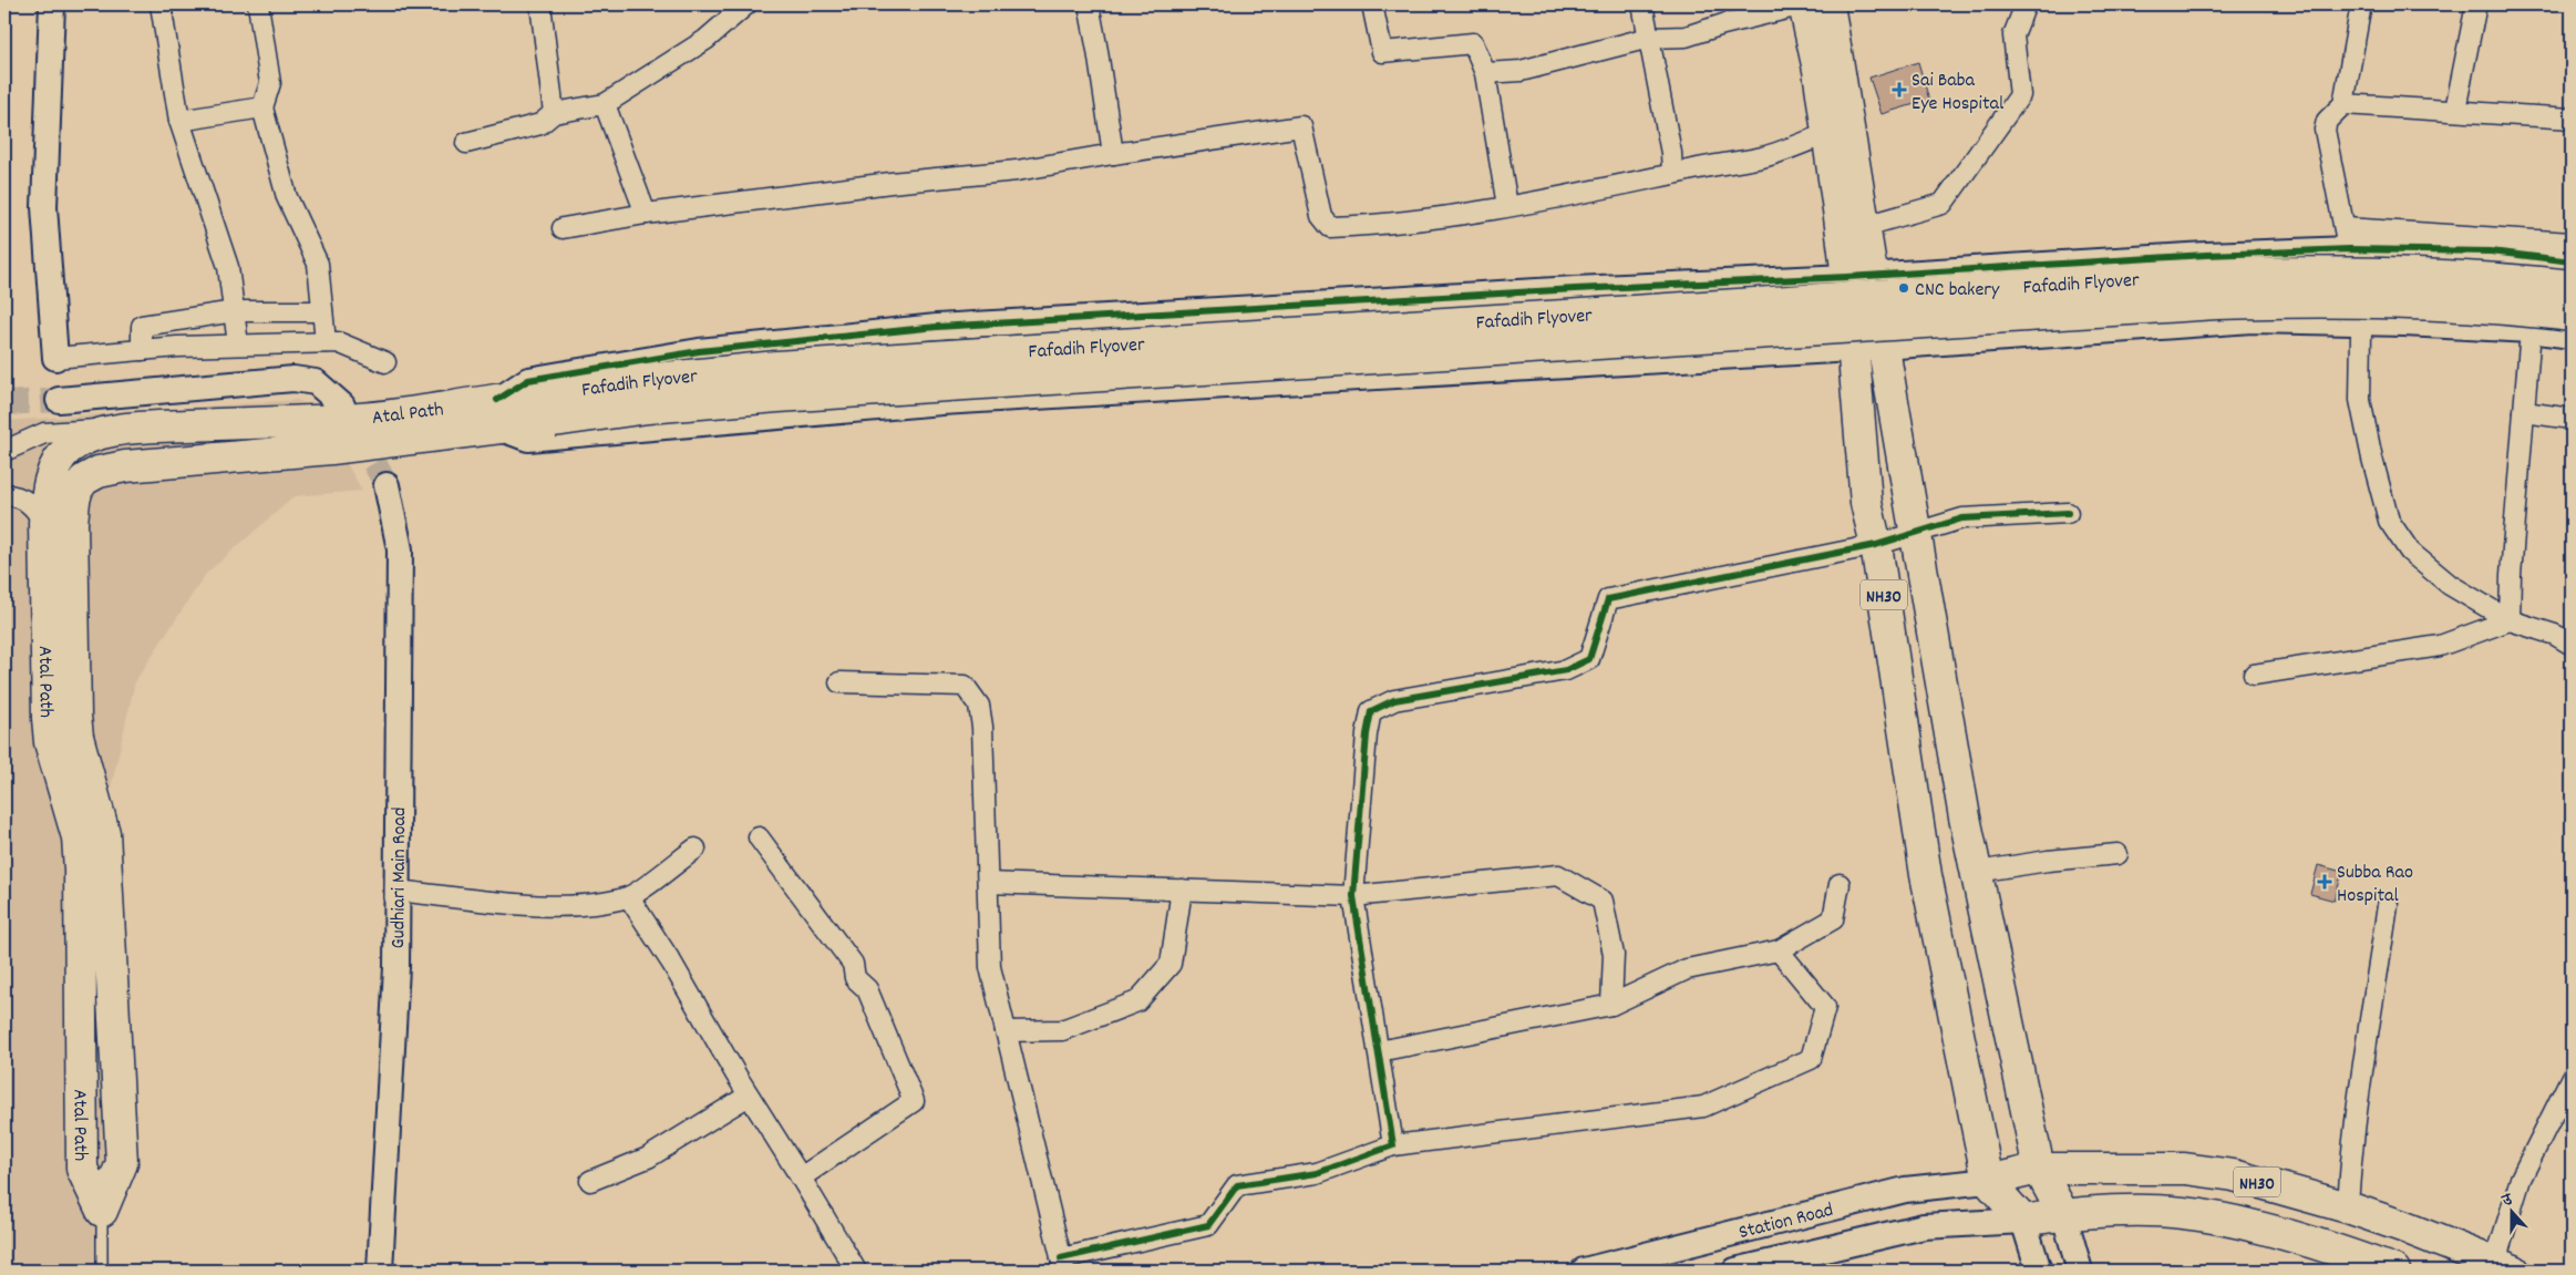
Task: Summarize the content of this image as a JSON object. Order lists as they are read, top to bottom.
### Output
{
  "streets": {
    "main road": ["Fafadih Flyover", "Atal Path", "NH30"],
    "street": ["Gudhiari Main Road", "Station Road"]
  },
  "crossings": [
    ["Fafadih Flyover", "Atal Path"],
    ["NH30", "Station Road"]
  ],
  "places": {
    "health": ["Sai Baba Eye Hospital", "Subba Rao Hospital"],
    "other": ["CNC bakery"]
  },
  "north": "top"
}
